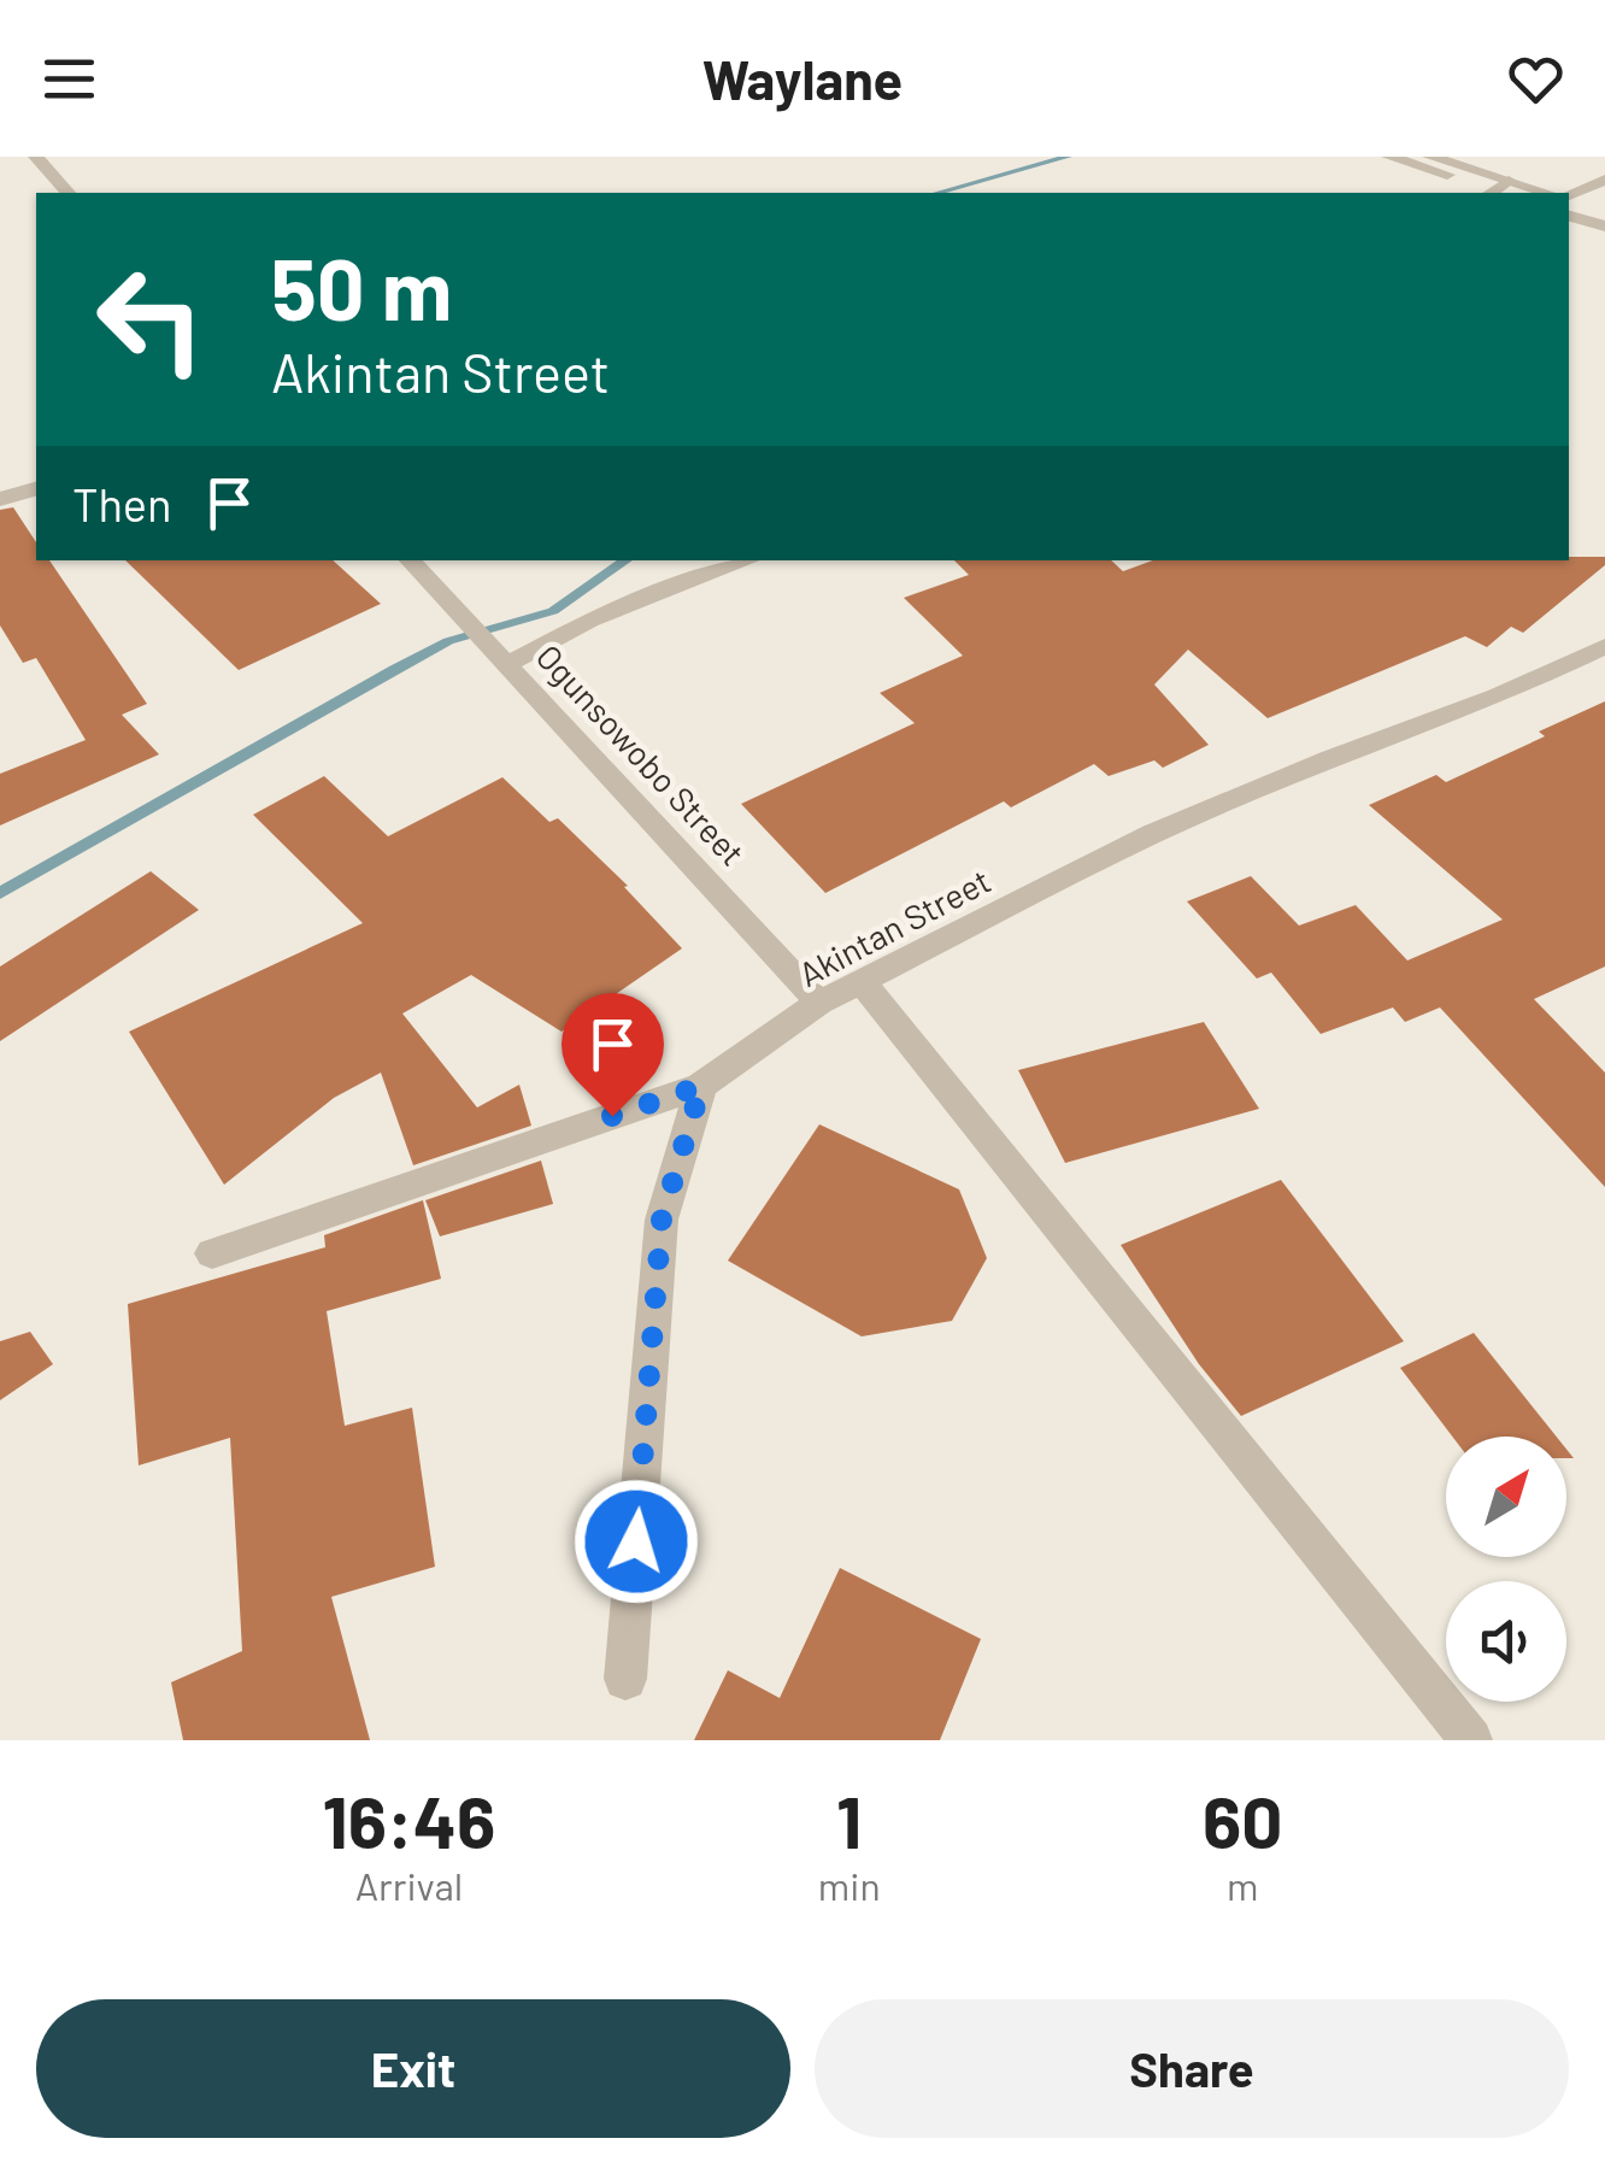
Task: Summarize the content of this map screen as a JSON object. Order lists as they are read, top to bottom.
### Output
{
  "streets": {
    "street": ["Ogunsowobo Street", "Akintan Street"]
  },
  "crossings": [
    ["Ogunsowobo Street", "Akintan Street"]
  ],
  "north": "top right",
  "page": {
    "header": "Waylane",
    "turn": ["50 m", "Akintan Street"],
    "then": "Then",
    "eta": [
      "16:46",
      "Arrival",
      "1",
      "min",
      "60",
      "m"
    ],
    "buttons": ["Exit", "Share"]
  }
}
